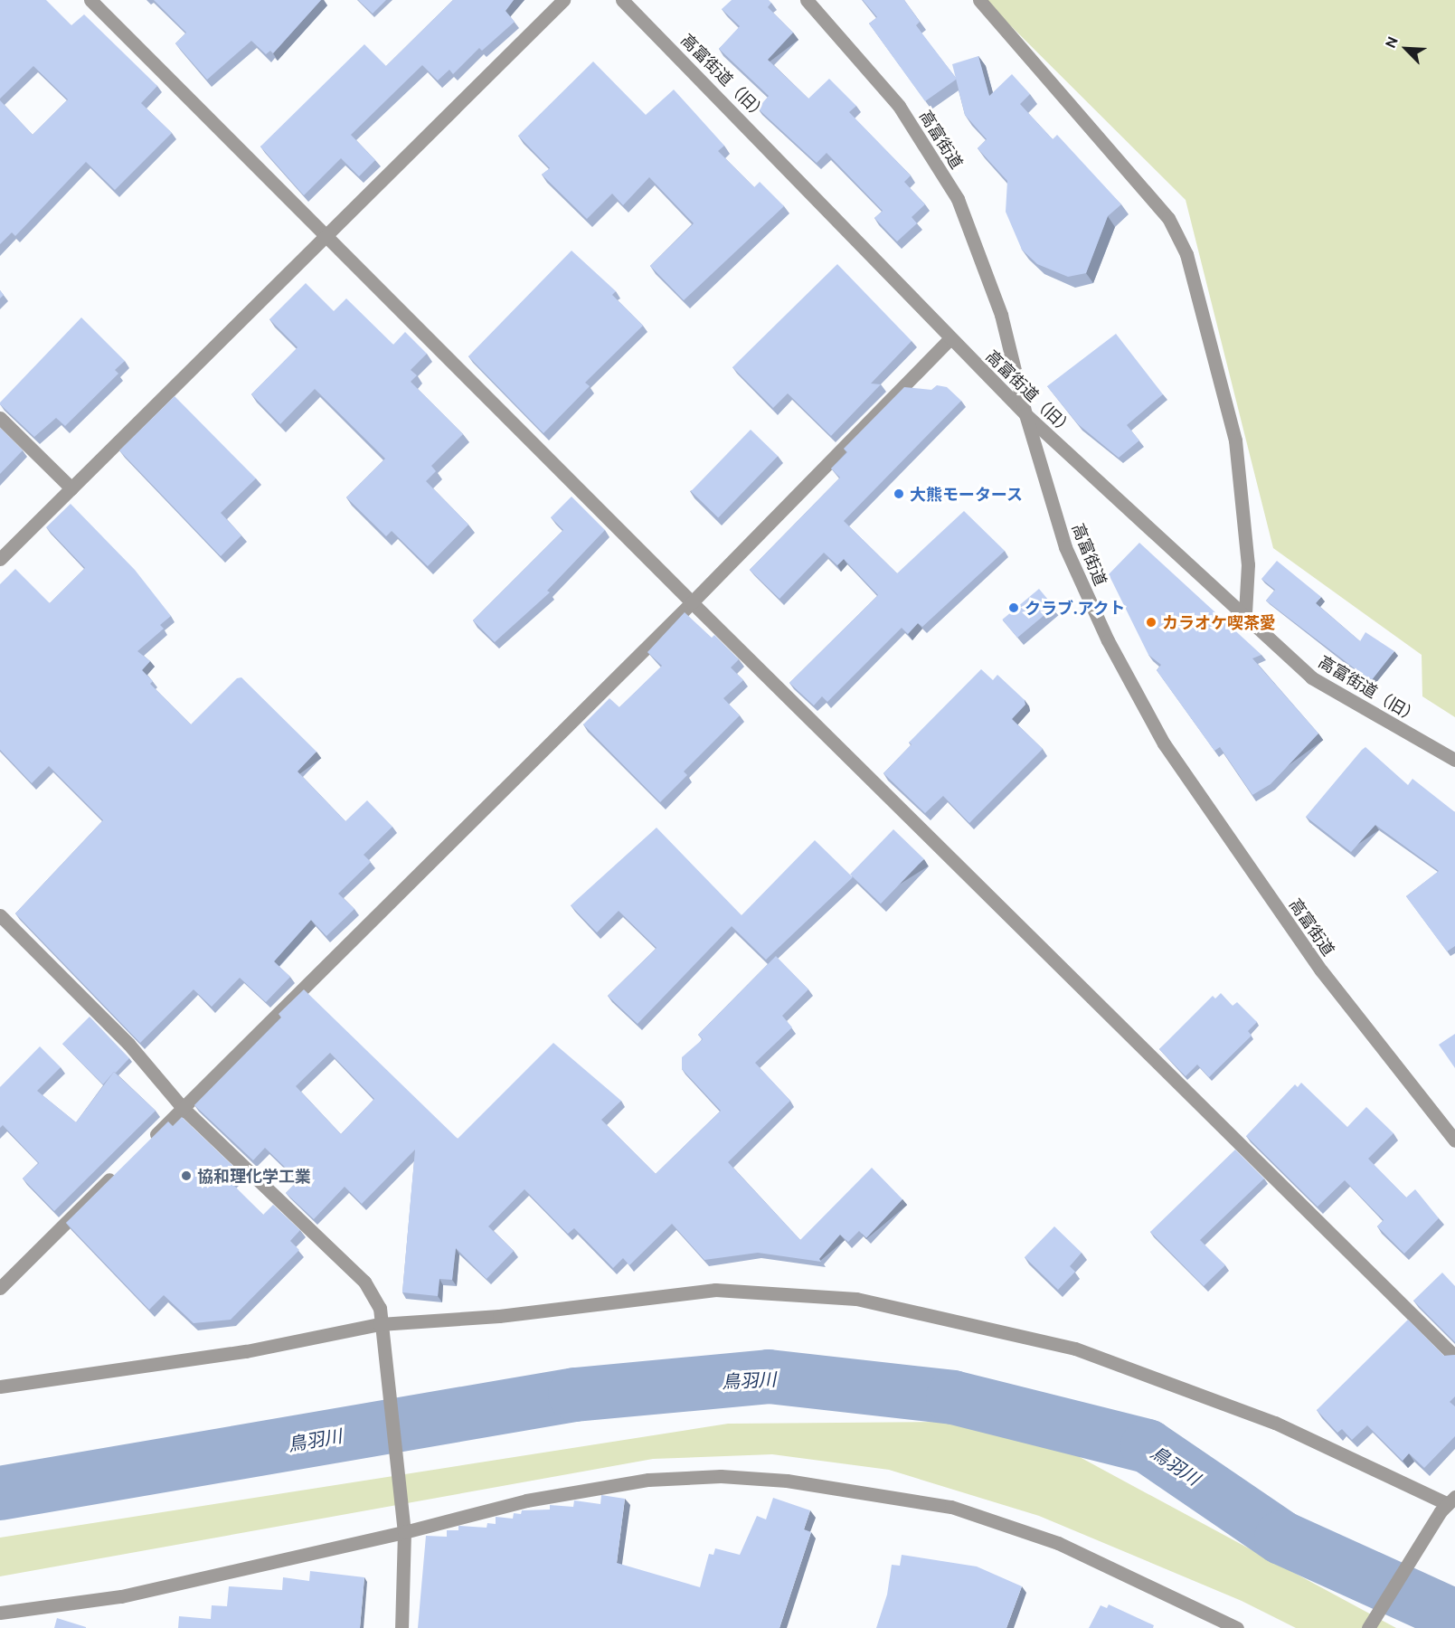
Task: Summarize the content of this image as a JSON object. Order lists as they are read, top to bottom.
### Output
{
  "streets": {
    "street": ["高富街道（旧）", "高富街道"]
  },
  "crossings": [
    ["高富街道（旧）", "高富街道"]
  ],
  "water": ["鳥羽川"],
  "places": [
    "大熊モータース",
    "クラブ.アクト",
    "カラオケ喫茶愛",
    "協和理化学工業"
  ],
  "north": "top left"
}
